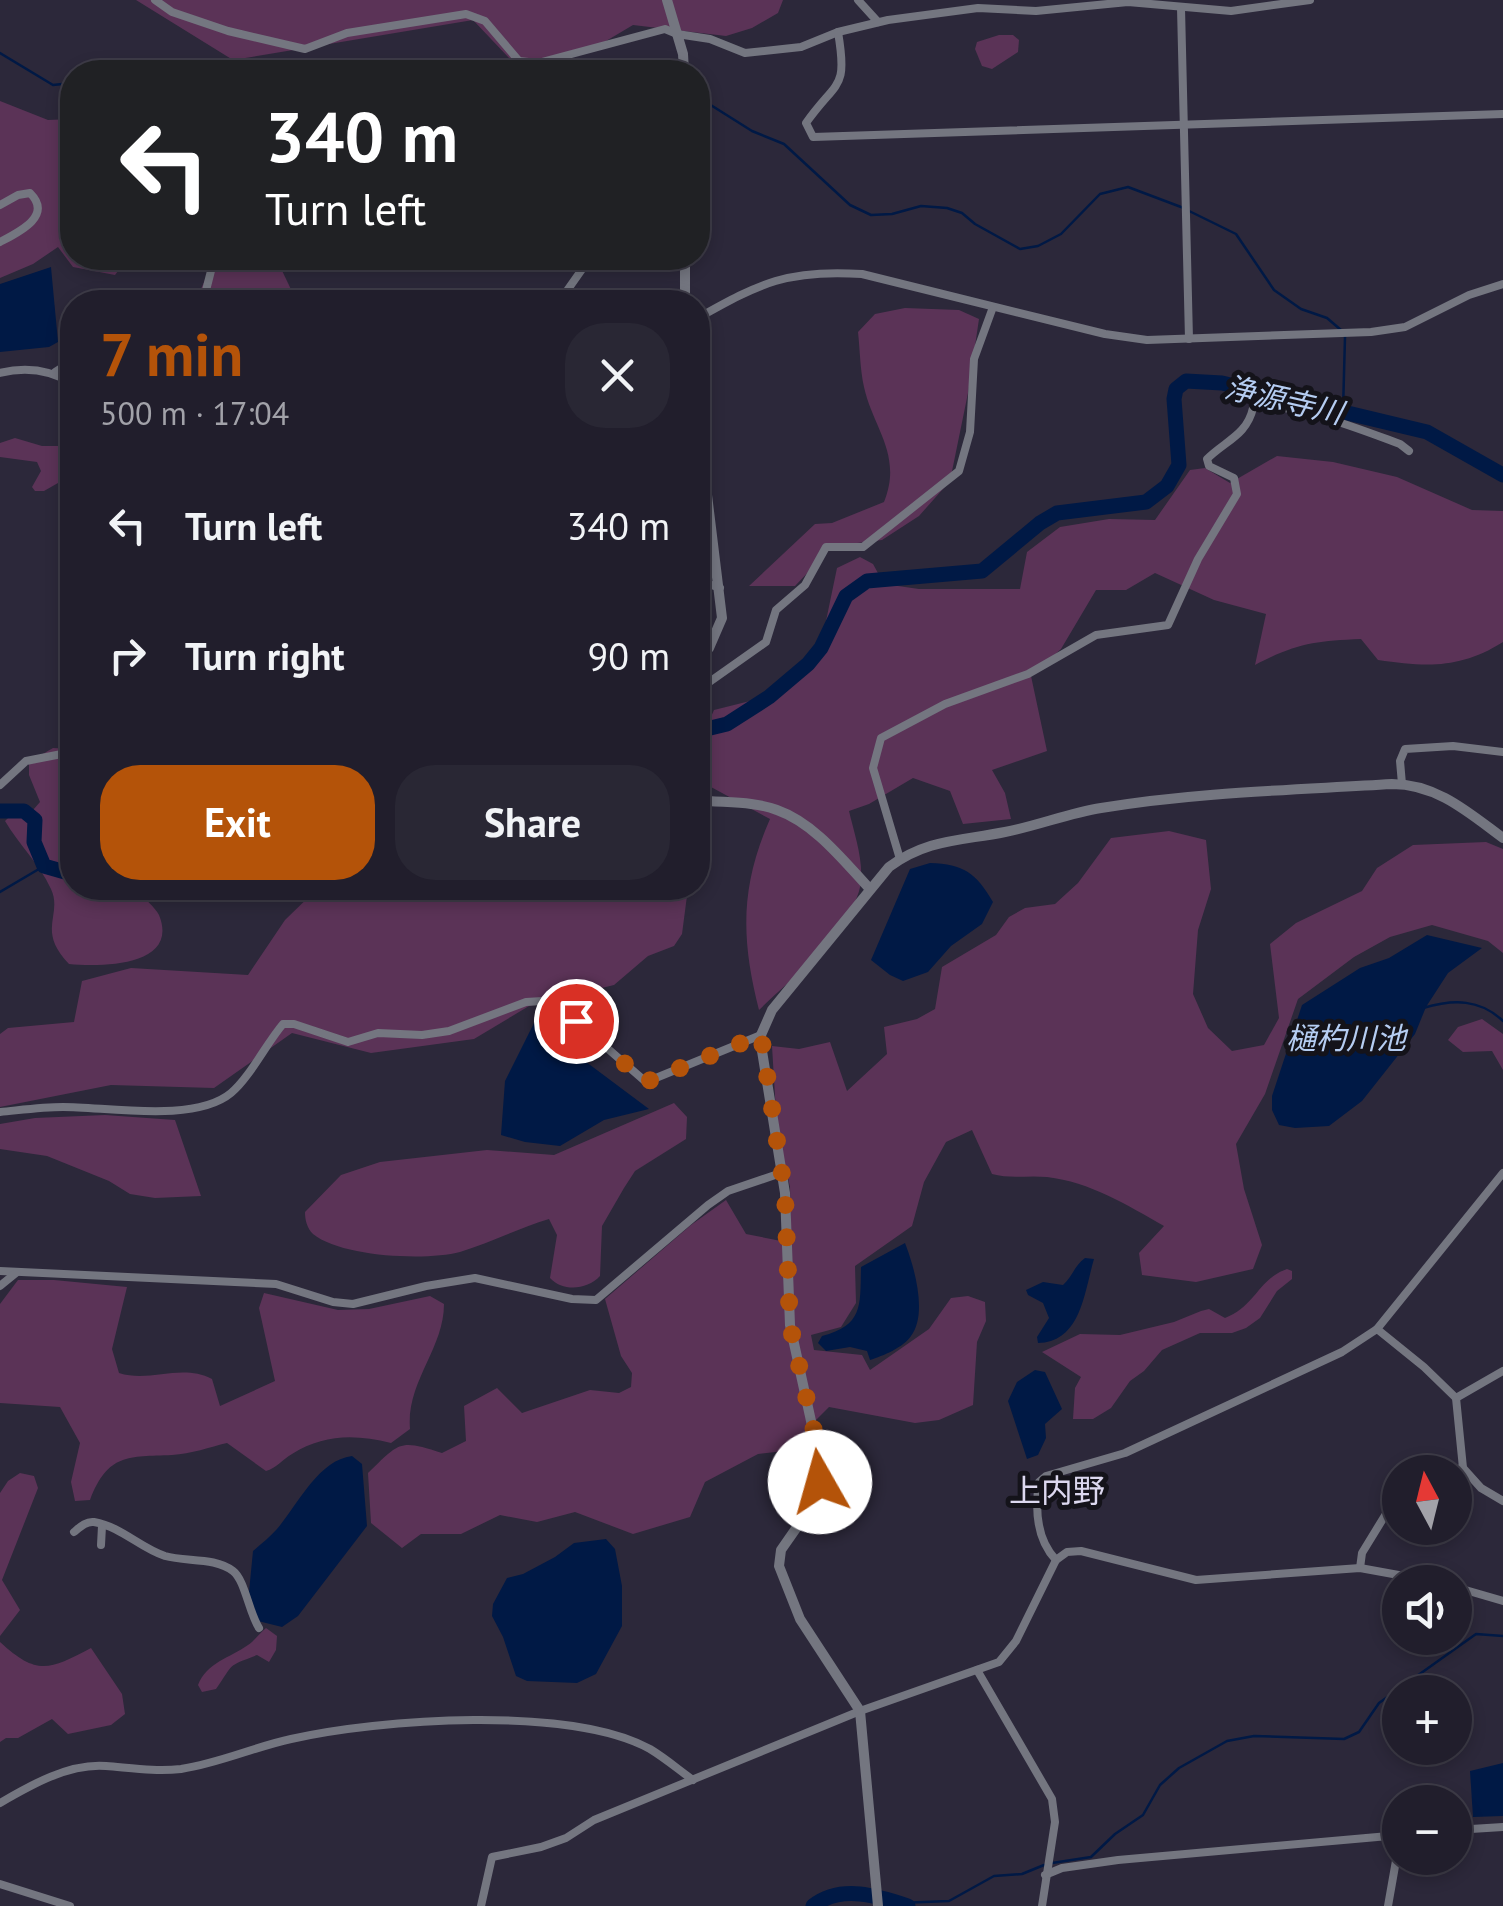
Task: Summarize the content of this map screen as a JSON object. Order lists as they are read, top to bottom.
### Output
{
  "districts": ["上内野"],
  "water": ["浄源寺川", "樋杓川池"],
  "north": "top",
  "page": {
    "turn": ["340 m", "Turn left"],
    "heading": ["7 min", "500 m · 17:04"],
    "list": [
      {
        "name": "Turn left",
        "value": "340 m"
      },
      {
        "name": "Turn right",
        "value": "90 m"
      }
    ],
    "buttons": ["Exit", "Share"],
    "map_buttons": ["+", "−"]
  }
}
